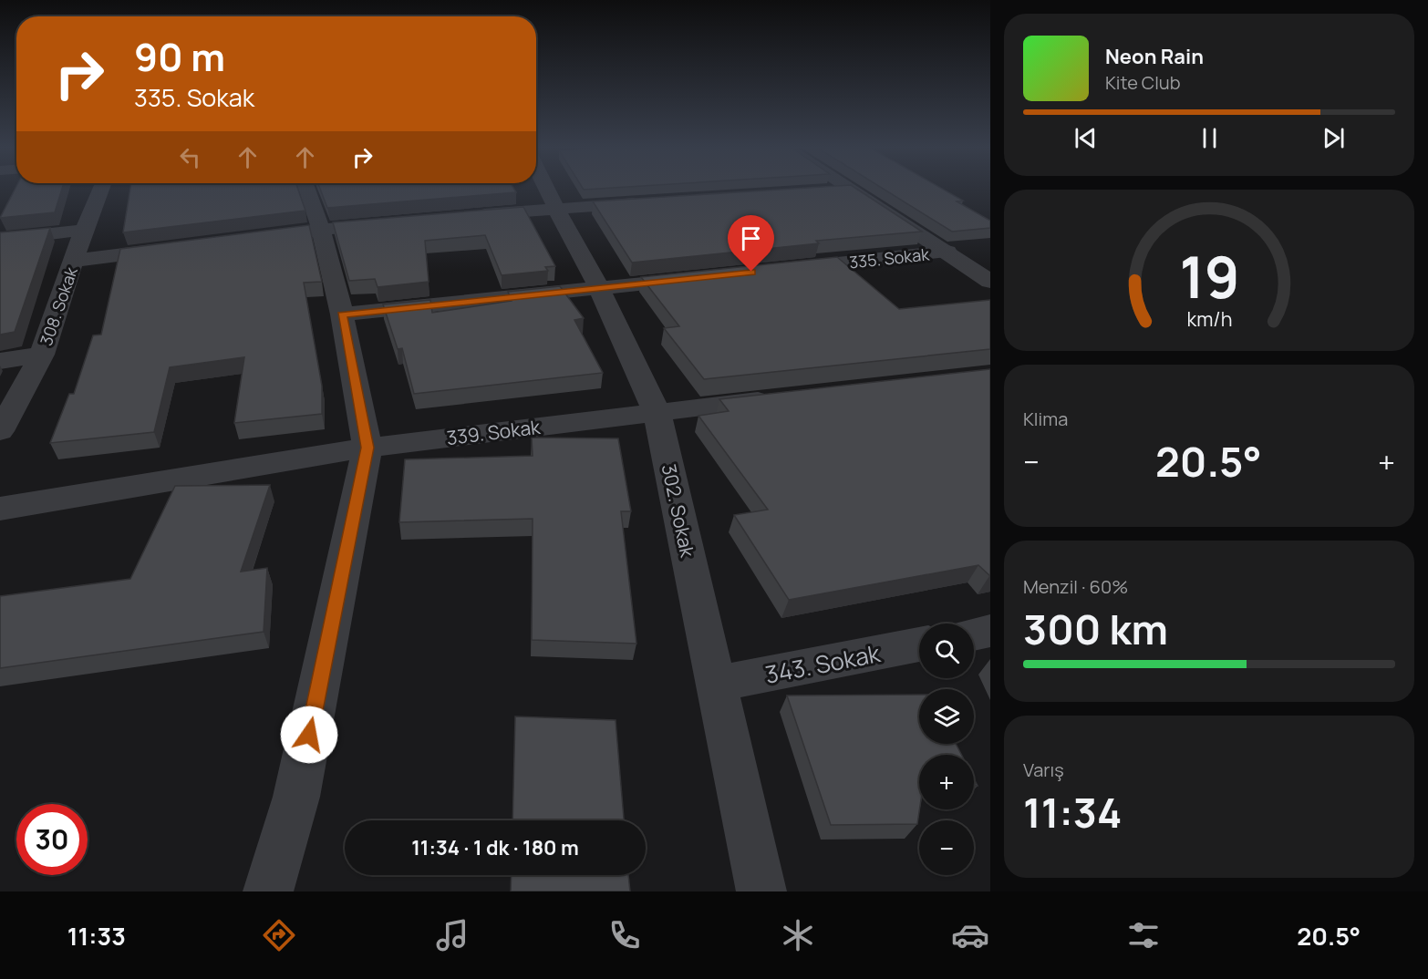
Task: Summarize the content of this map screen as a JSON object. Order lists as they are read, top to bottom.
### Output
{
  "streets": {
    "street": [
      "335. Sokak",
      "308. Sokak",
      "339. Sokak",
      "302. Sokak",
      "343. Sokak"
    ]
  },
  "crossings": [
    ["339. Sokak", "302. Sokak"],
    ["302. Sokak", "343. Sokak"]
  ],
  "page": {
    "turn": ["90 m", "335. Sokak"],
    "song": ["Neon Rain", "Kite Club"],
    "tile": [
      "Klima",
      ["Menzil · 60%", "300 km"],
      ["Varış", "11:34"]
    ],
    "heat": ["−", "20.5°", "+"],
    "map_buttons": ["+", "−"],
    "limit": "30",
    "trip": "11:34 · 1 dk · 180 m",
    "tabs": ["11:33", "20.5°"],
    "gauge": ["19", "km/h"]
  }
}
